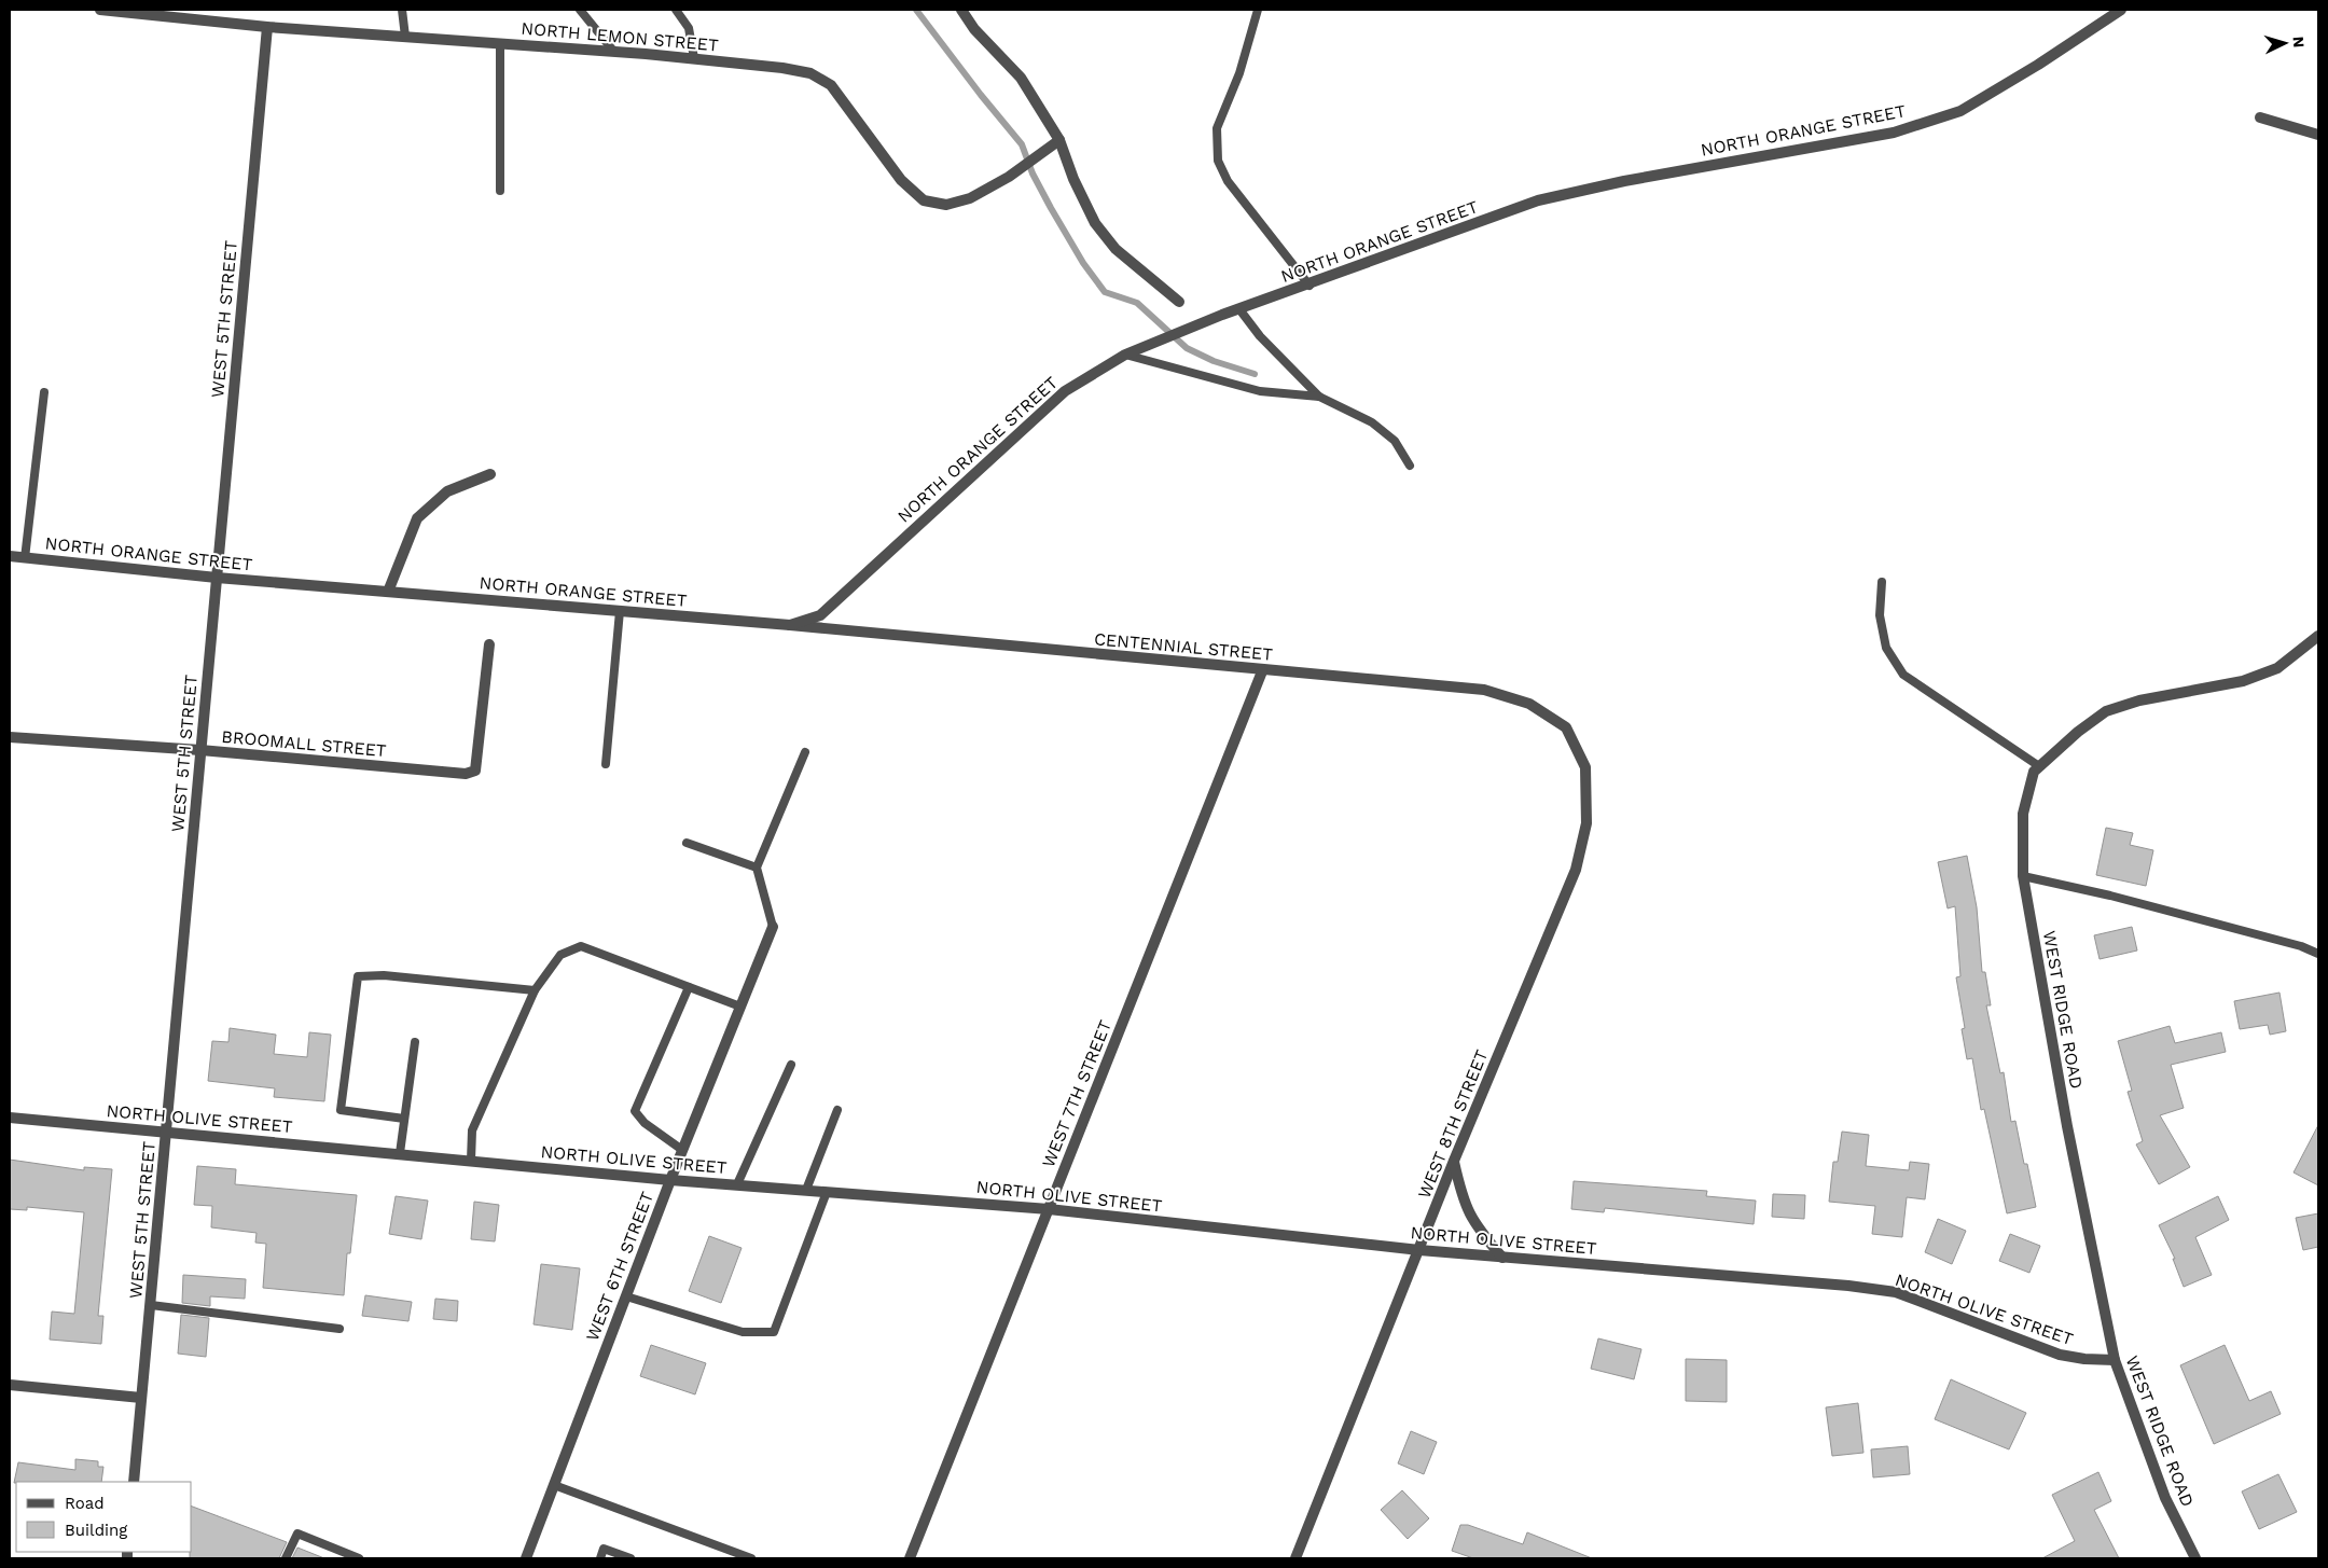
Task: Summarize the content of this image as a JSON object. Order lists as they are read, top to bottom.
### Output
{
  "streets": {
    "street": [
      "NORTH LEMON STREET",
      "NORTH ORANGE STREET",
      "WEST 5TH STREET",
      "CENTENNIAL STREET",
      "BROOMALL STREET",
      "WEST RIDGE ROAD",
      "WEST 7TH STREET",
      "NORTH OLIVE STREET",
      "WEST 8TH STREET",
      "WEST 6TH STREET"
    ]
  },
  "crossings": [
    ["NORTH LEMON STREET", "WEST 5TH STREET"],
    ["NORTH ORANGE STREET", "WEST 5TH STREET"],
    ["NORTH ORANGE STREET", "CENTENNIAL STREET"],
    ["WEST 5TH STREET", "BROOMALL STREET"],
    ["WEST 5TH STREET", "NORTH OLIVE STREET"],
    ["CENTENNIAL STREET", "WEST 7TH STREET"],
    ["CENTENNIAL STREET", "WEST 8TH STREET"],
    ["WEST RIDGE ROAD", "NORTH OLIVE STREET"],
    ["WEST 7TH STREET", "NORTH OLIVE STREET"],
    ["NORTH OLIVE STREET", "WEST 8TH STREET"],
    ["NORTH OLIVE STREET", "WEST 6TH STREET"]
  ],
  "legend": ["Road", "Building"],
  "north": "right"
}
